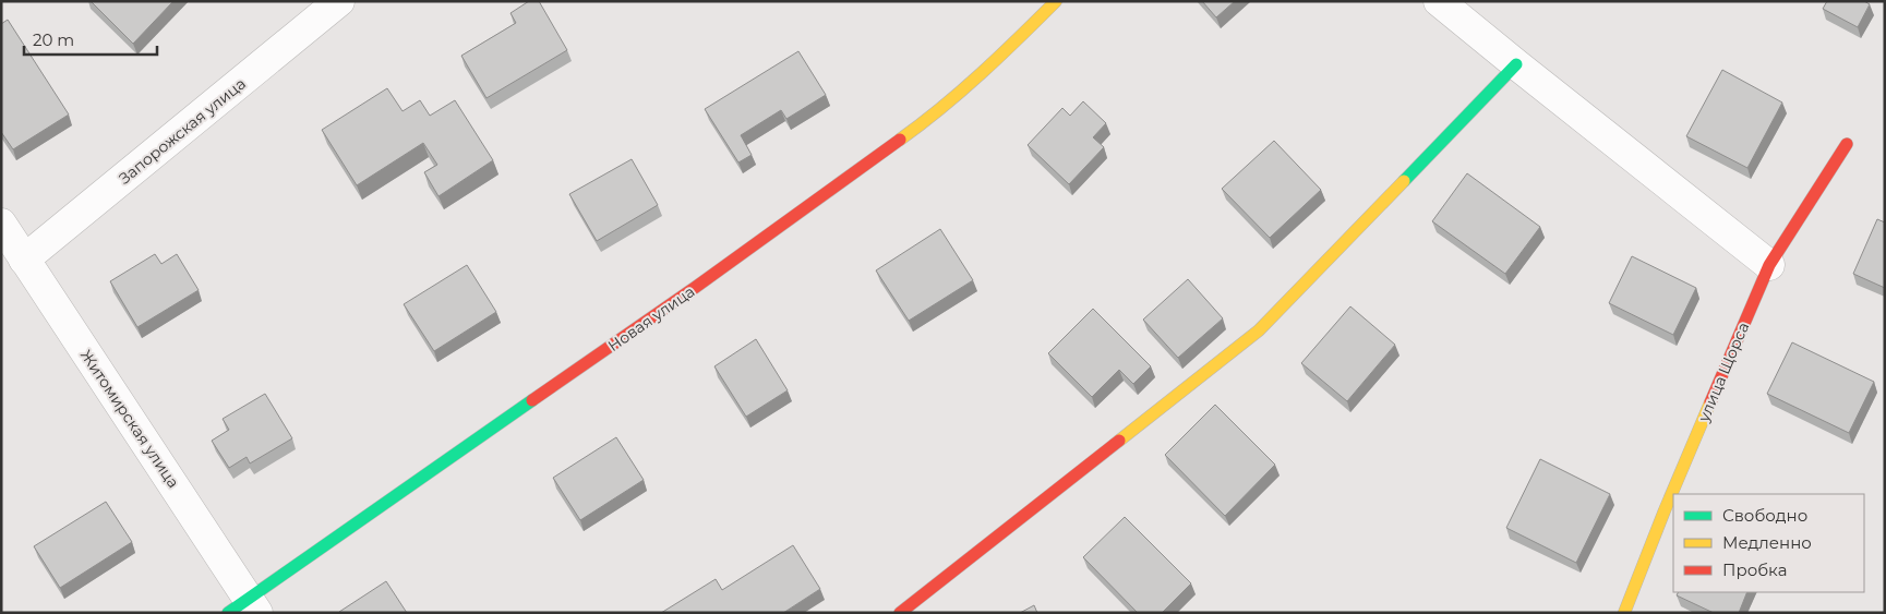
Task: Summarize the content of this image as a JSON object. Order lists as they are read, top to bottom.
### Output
{
  "streets": {
    "street": [
      "Запорожская улица",
      "Новая улица",
      "улица Щорса",
      "Житомирская улица"
    ]
  },
  "crossings": [
    ["Запорожская улица", "Житомирская улица"],
    ["Новая улица", "Житомирская улица"]
  ],
  "legend": ["Свободно", "Медленно", "Пробка"],
  "scale_bar": "20 m"
}
